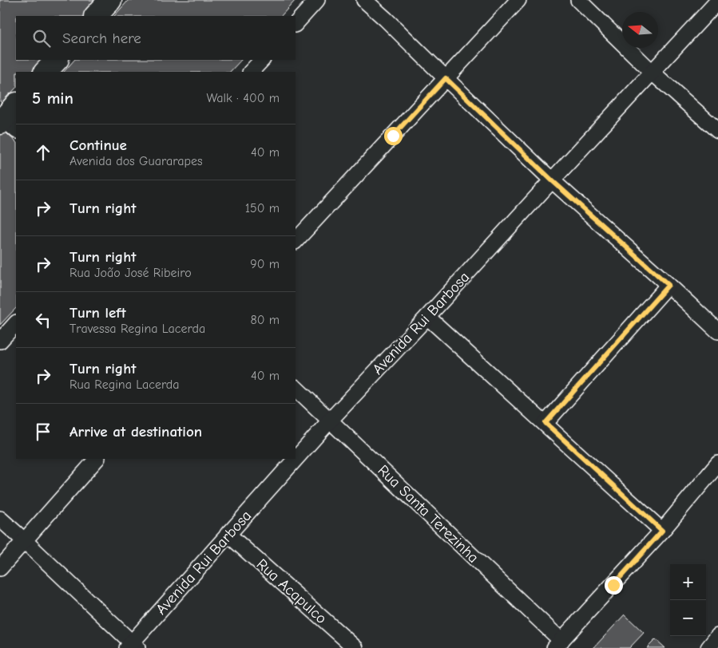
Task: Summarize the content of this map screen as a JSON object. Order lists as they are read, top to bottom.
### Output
{
  "streets": {
    "street": ["Avenida Rui Barbosa", "Rua Santa Terezinha", "Rua Acapulco"]
  },
  "crossings": [
    ["Avenida Rui Barbosa", "Rua Santa Terezinha"],
    ["Avenida Rui Barbosa", "Rua Acapulco"]
  ],
  "north": "left",
  "page": {
    "search": "Search here",
    "heading": ["5 min", "Walk · 400 m"],
    "list": [
      ["Continue", "Avenida dos Guararapes", "40 m"],
      ["Turn right", "150 m"],
      ["Turn right", "Rua João José Ribeiro", "90 m"],
      ["Turn left", "Travessa Regina Lacerda", "80 m"],
      ["Turn right", "Rua Regina Lacerda", "40 m"],
      "Arrive at destination"
    ],
    "map_buttons": ["+", "−"]
  }
}
